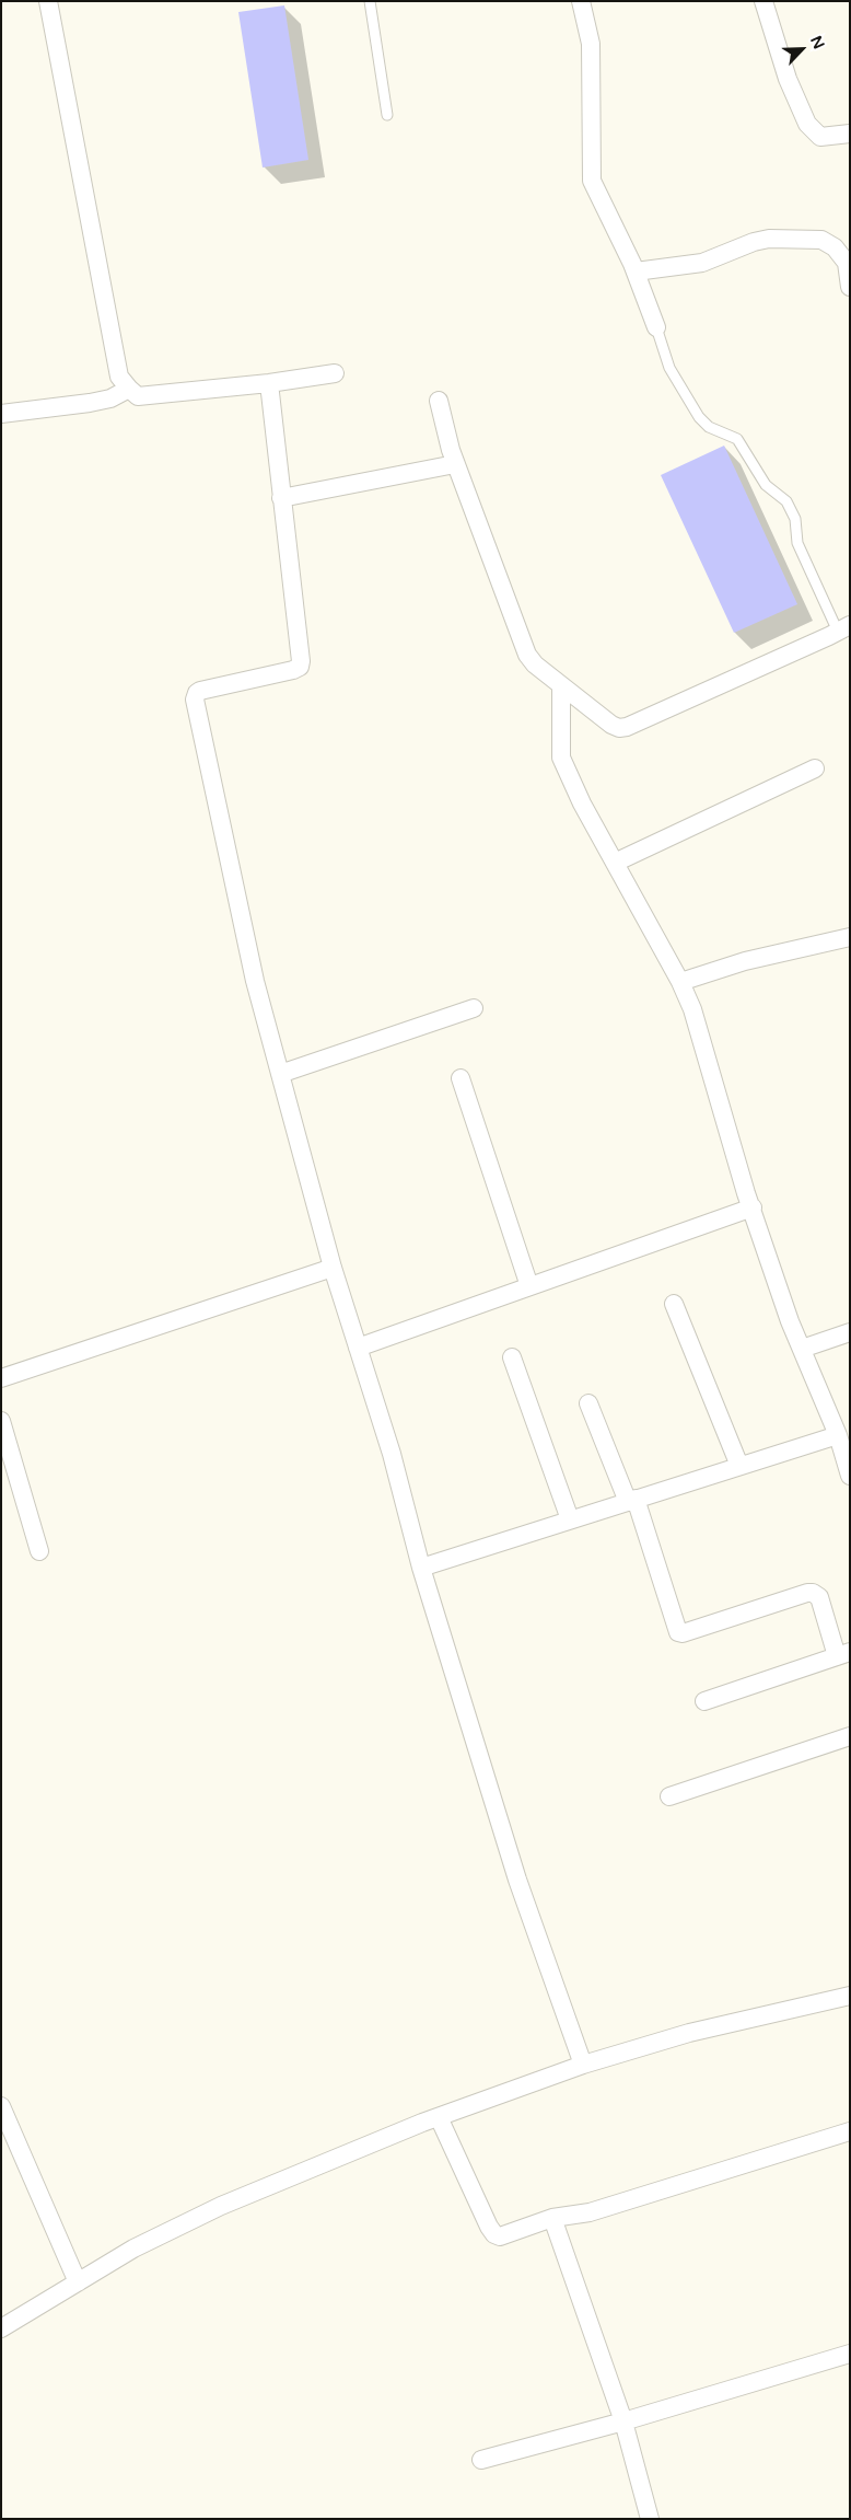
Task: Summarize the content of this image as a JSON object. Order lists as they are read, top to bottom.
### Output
{
  "north": "top right"
}
